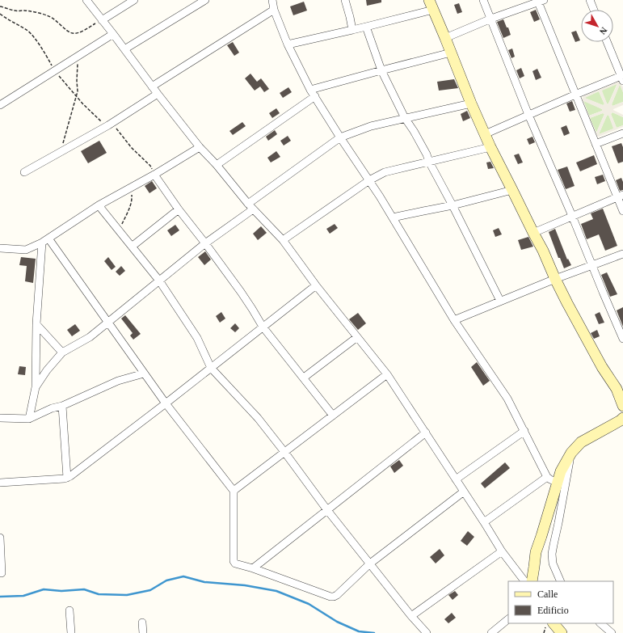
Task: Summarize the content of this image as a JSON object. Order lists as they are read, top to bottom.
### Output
{
  "legend": ["Calle", "Edificio"],
  "north": "bottom right"
}
